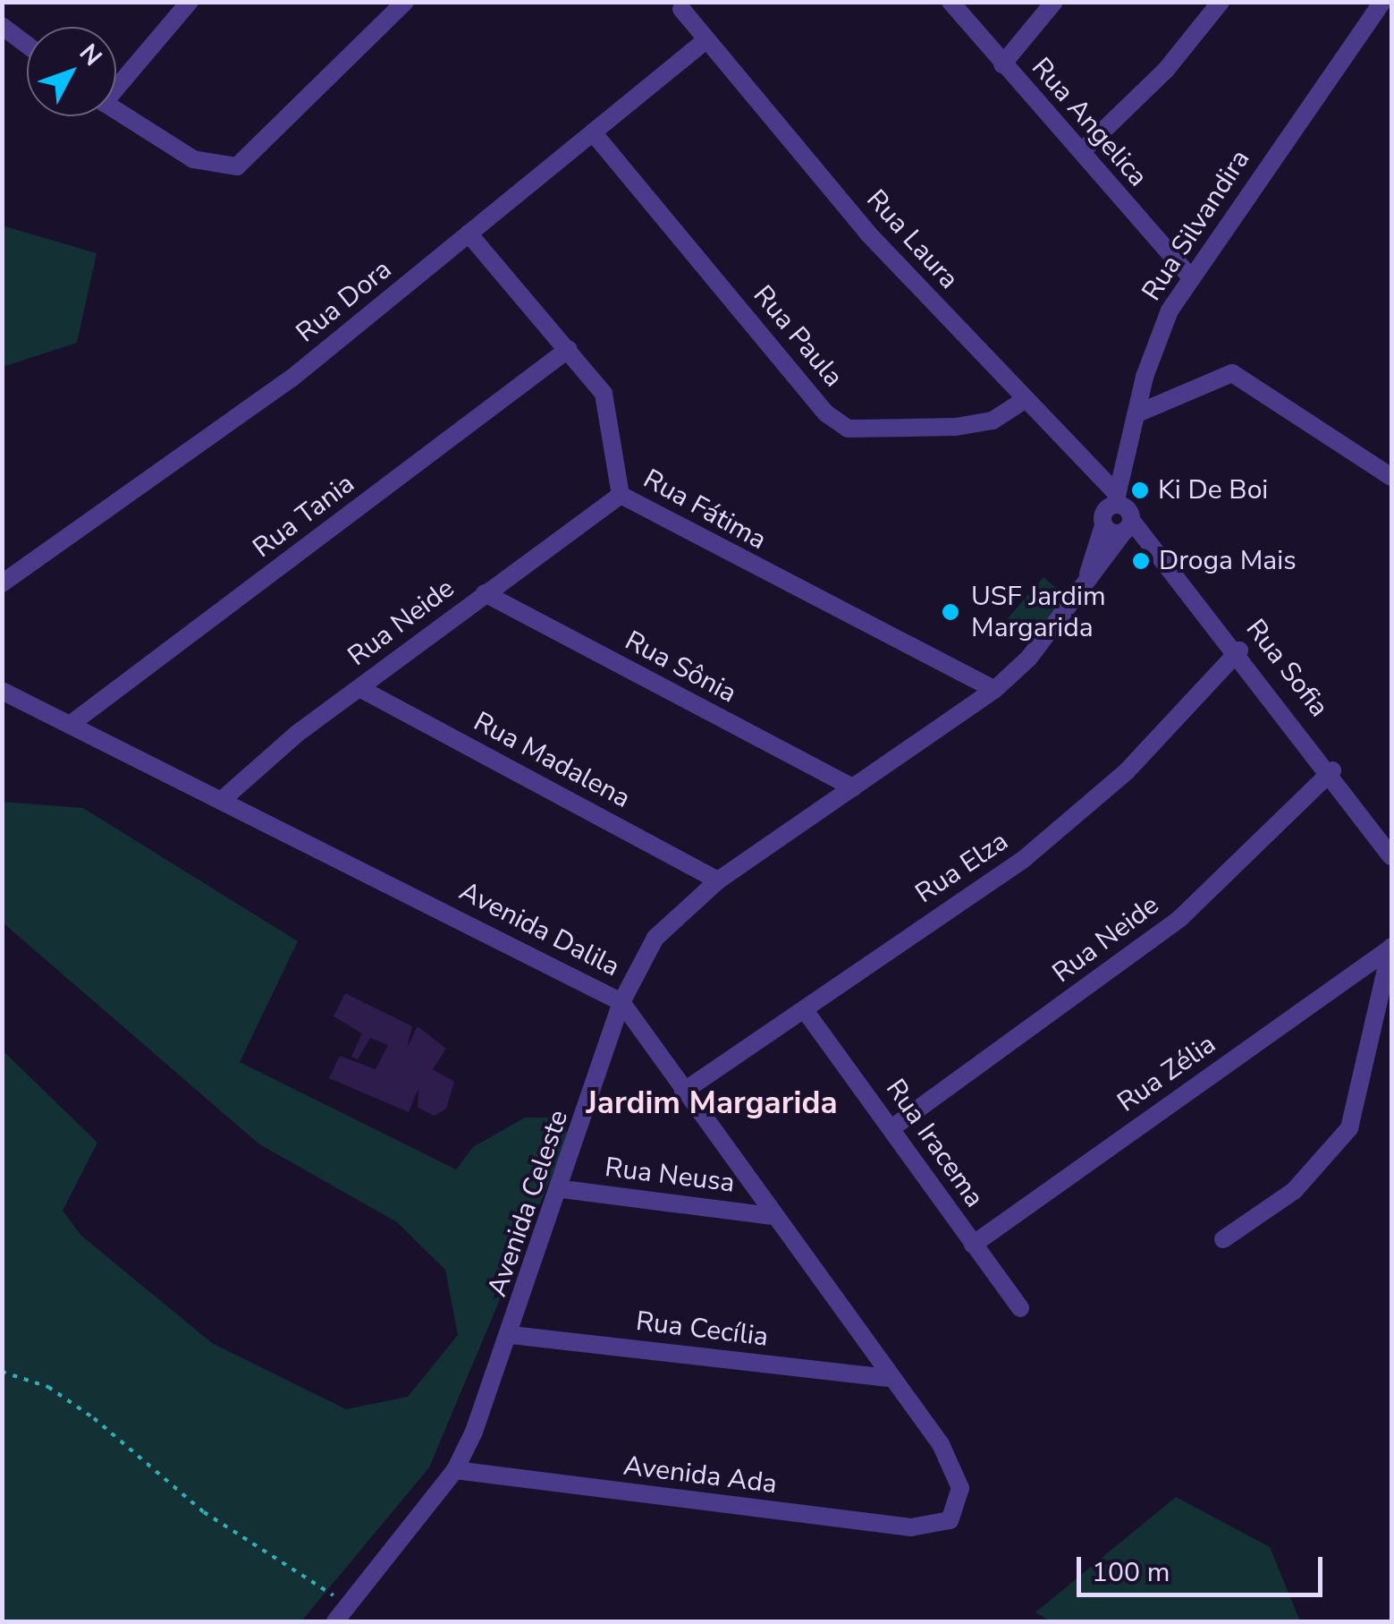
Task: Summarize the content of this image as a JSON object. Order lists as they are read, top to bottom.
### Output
{
  "streets": {
    "street": [
      "Rua Angelica",
      "Rua Silvandira",
      "Rua Laura",
      "Rua Dora",
      "Rua Paula",
      "Rua Fátima",
      "Rua Tania",
      "Rua Neide",
      "Rua Sônia",
      "Rua Sofia",
      "Rua Madalena",
      "Rua Elza",
      "Avenida Dalila",
      "Rua Zélia",
      "Rua Iracema",
      "Rua Neusa",
      "Avenida Celeste",
      "Rua Cecília",
      "Avenida Ada"
    ]
  },
  "crossings": [
    ["Rua Angelica", "Rua Silvandira"],
    ["Rua Silvandira", "Rua Laura"],
    ["Rua Silvandira", "Rua Sofia"],
    ["Rua Silvandira", "Avenida Celeste"],
    ["Rua Laura", "Rua Dora"],
    ["Rua Laura", "Rua Paula"],
    ["Rua Laura", "Rua Sofia"],
    ["Rua Dora", "Rua Paula"],
    ["Rua Dora", "Rua Fátima"],
    ["Rua Fátima", "Rua Tania"],
    ["Rua Fátima", "Rua Neide"],
    ["Rua Fátima", "Avenida Celeste"],
    ["Rua Tania", "Avenida Dalila"],
    ["Rua Neide", "Rua Sônia"],
    ["Rua Neide", "Rua Sofia"],
    ["Rua Neide", "Rua Madalena"],
    ["Rua Neide", "Avenida Dalila"],
    ["Rua Neide", "Rua Iracema"],
    ["Rua Sônia", "Avenida Celeste"],
    ["Rua Sofia", "Rua Elza"],
    ["Rua Sofia", "Avenida Celeste"],
    ["Rua Madalena", "Avenida Celeste"],
    ["Rua Elza", "Avenida Dalila"],
    ["Rua Elza", "Rua Iracema"],
    ["Avenida Dalila", "Rua Neusa"],
    ["Avenida Dalila", "Avenida Celeste"],
    ["Avenida Dalila", "Rua Cecília"],
    ["Avenida Dalila", "Avenida Ada"],
    ["Rua Zélia", "Rua Iracema"],
    ["Rua Neusa", "Avenida Celeste"],
    ["Avenida Celeste", "Rua Cecília"],
    ["Avenida Celeste", "Avenida Ada"]
  ],
  "districts": ["Jardim Margarida"],
  "places": ["Ki De Boi", "Droga Mais", "USF Jardim Margarida"],
  "scale_bar": "100 m",
  "north": "top right"
}
